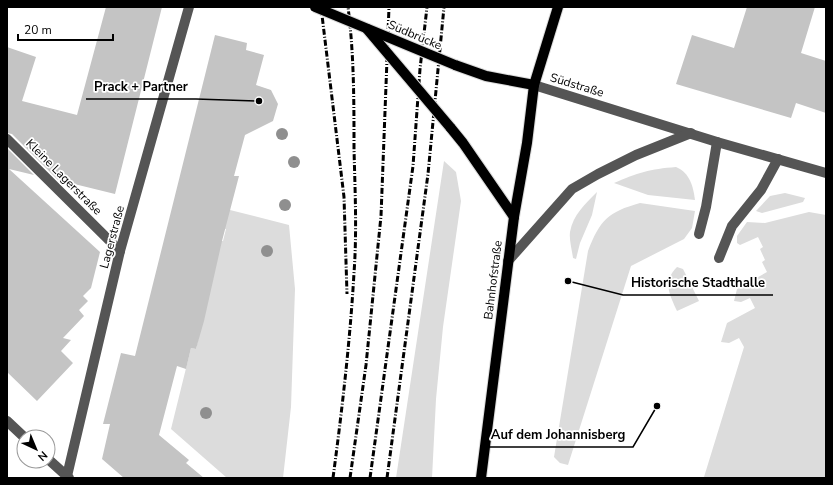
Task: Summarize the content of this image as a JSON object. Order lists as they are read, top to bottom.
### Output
{
  "streets": {
    "main road": ["Südbrücke", "Südstraße", "Bahnhofstraße"],
    "street": ["Kleine Lagerstraße", "Lagerstraße"]
  },
  "crossings": [
    ["Südbrücke", "Südstraße"],
    ["Südstraße", "Bahnhofstraße"],
    ["Kleine Lagerstraße", "Lagerstraße"]
  ],
  "places": ["Prack + Partner", "Historische Stadthalle", "Auf dem Johannisberg"],
  "scale_bar": "20 m",
  "north": "bottom right"
}
